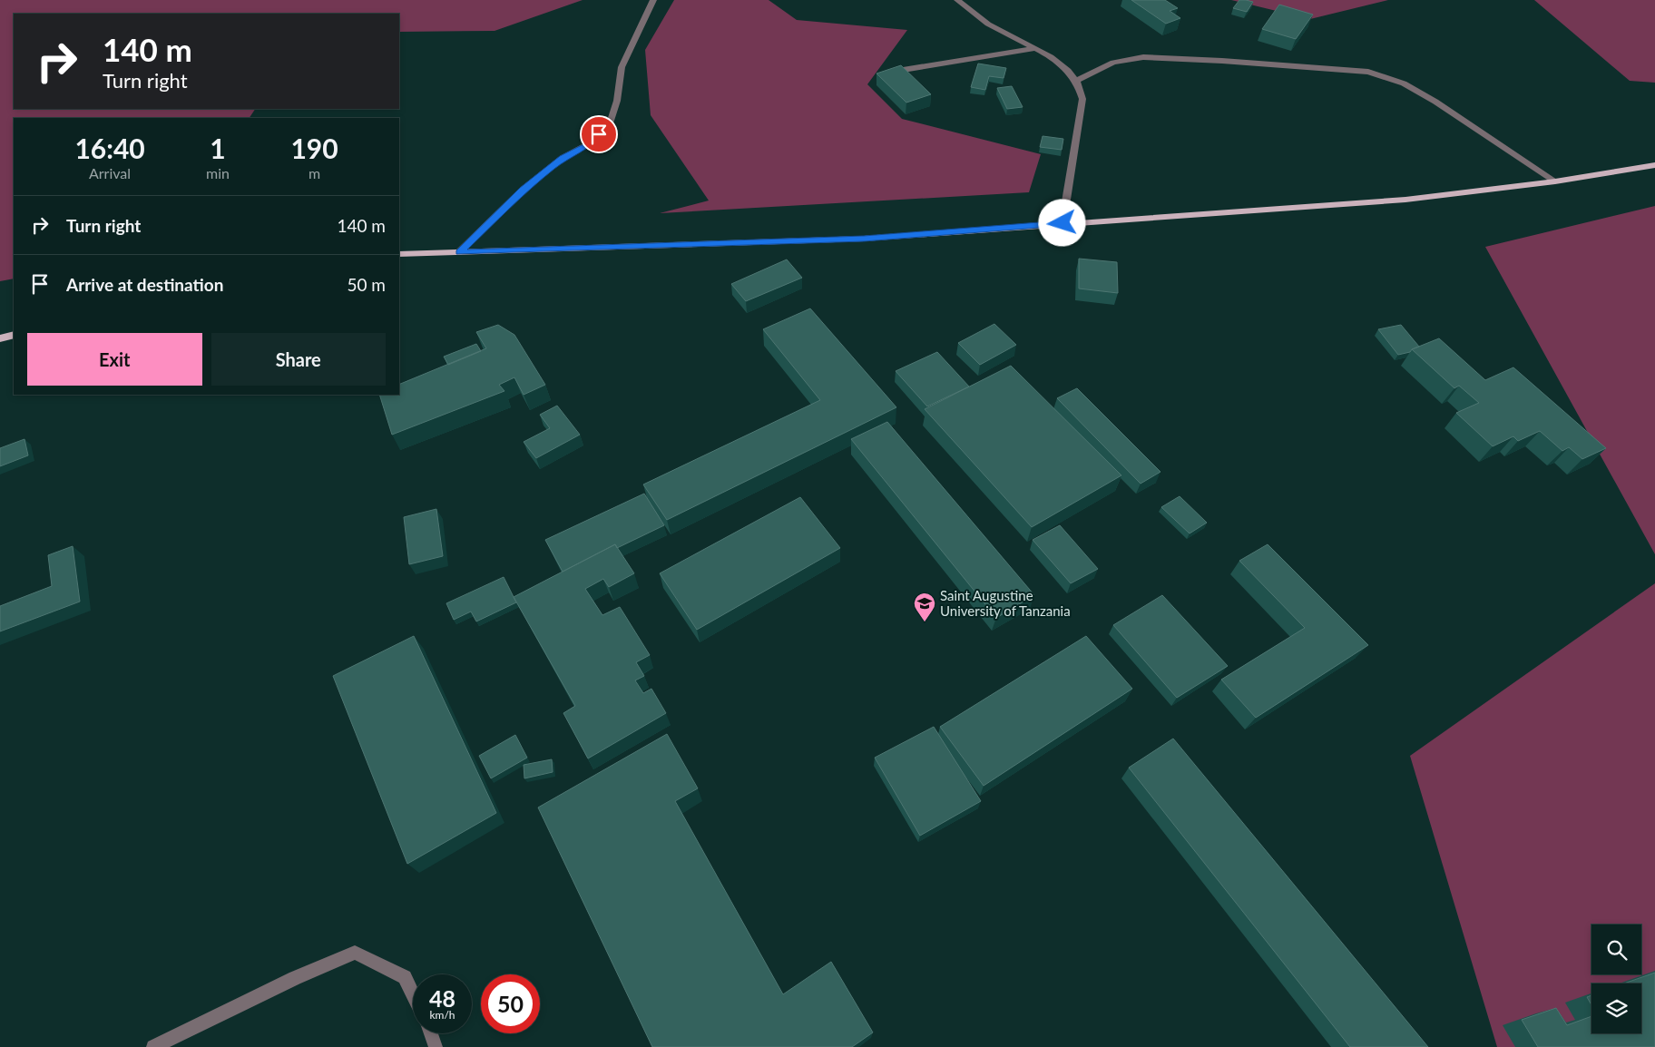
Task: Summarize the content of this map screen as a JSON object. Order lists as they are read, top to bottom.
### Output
{
  "places": {
    "school or university": ["Saint Augustine University of Tanzania"]
  },
  "page": {
    "turn": ["140 m", "Turn right"],
    "eta": [
      "16:40",
      "Arrival",
      "1",
      "min",
      "190",
      "m"
    ],
    "list": [
      {
        "name": "Turn right",
        "value": "140 m"
      },
      {
        "name": "Arrive at destination",
        "value": "50 m"
      }
    ],
    "buttons": ["Exit", "Share"],
    "speed": "48 km/h",
    "limit": "50"
  }
}
